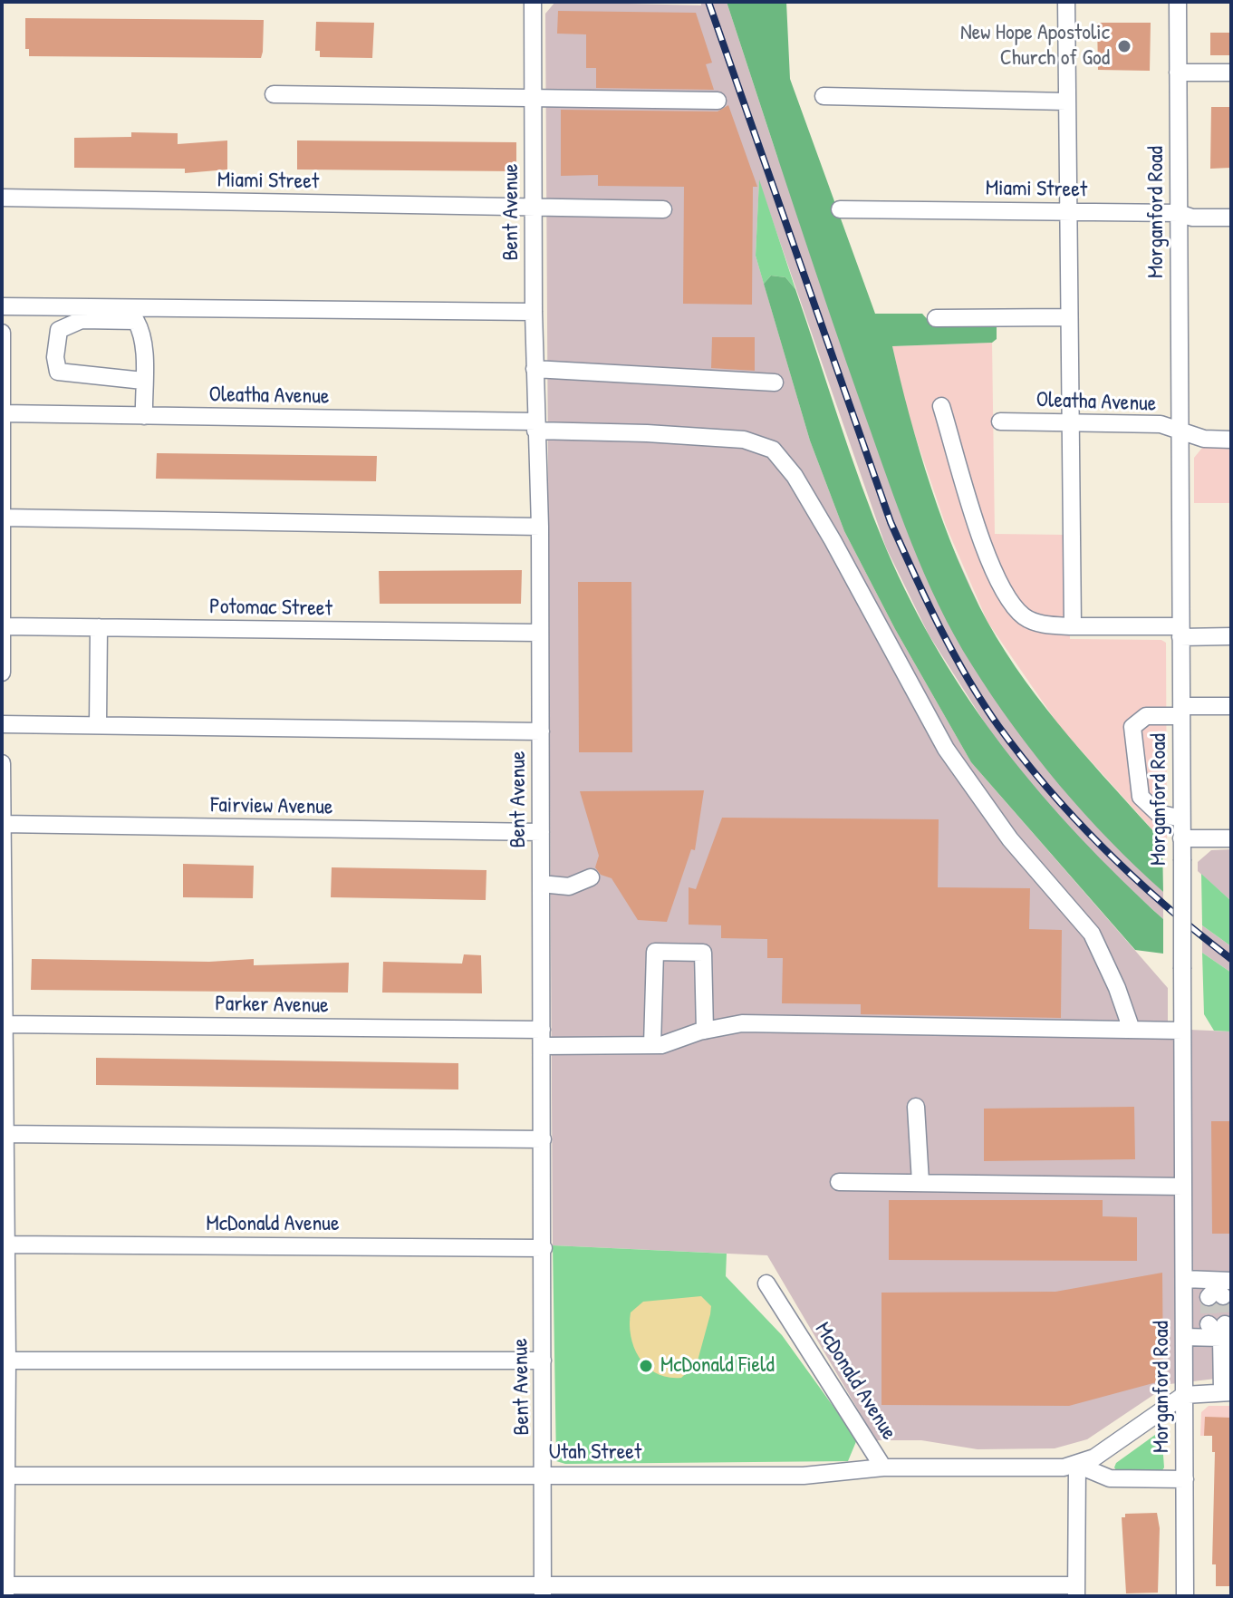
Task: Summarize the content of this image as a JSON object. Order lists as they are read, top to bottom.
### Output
{
  "streets": {
    "street": [
      "Miami Street",
      "Bent Avenue",
      "Morganford Road",
      "Oleatha Avenue",
      "Potomac Street",
      "Fairview Avenue",
      "Parker Avenue",
      "McDonald Avenue",
      "Utah Street"
    ]
  },
  "crossings": [
    ["Miami Street", "Bent Avenue"],
    ["Miami Street", "Morganford Road"],
    ["Bent Avenue", "Oleatha Avenue"],
    ["Bent Avenue", "Potomac Street"],
    ["Bent Avenue", "Fairview Avenue"],
    ["Bent Avenue", "Parker Avenue"],
    ["Bent Avenue", "McDonald Avenue"],
    ["Bent Avenue", "Utah Street"],
    ["Morganford Road", "Oleatha Avenue"],
    ["Morganford Road", "Parker Avenue"],
    ["Morganford Road", "Utah Street"],
    ["Oleatha Avenue", "Parker Avenue"],
    ["McDonald Avenue", "Utah Street"]
  ],
  "places": ["New Hope Apostolic Church of God", "McDonald Field"]
}
